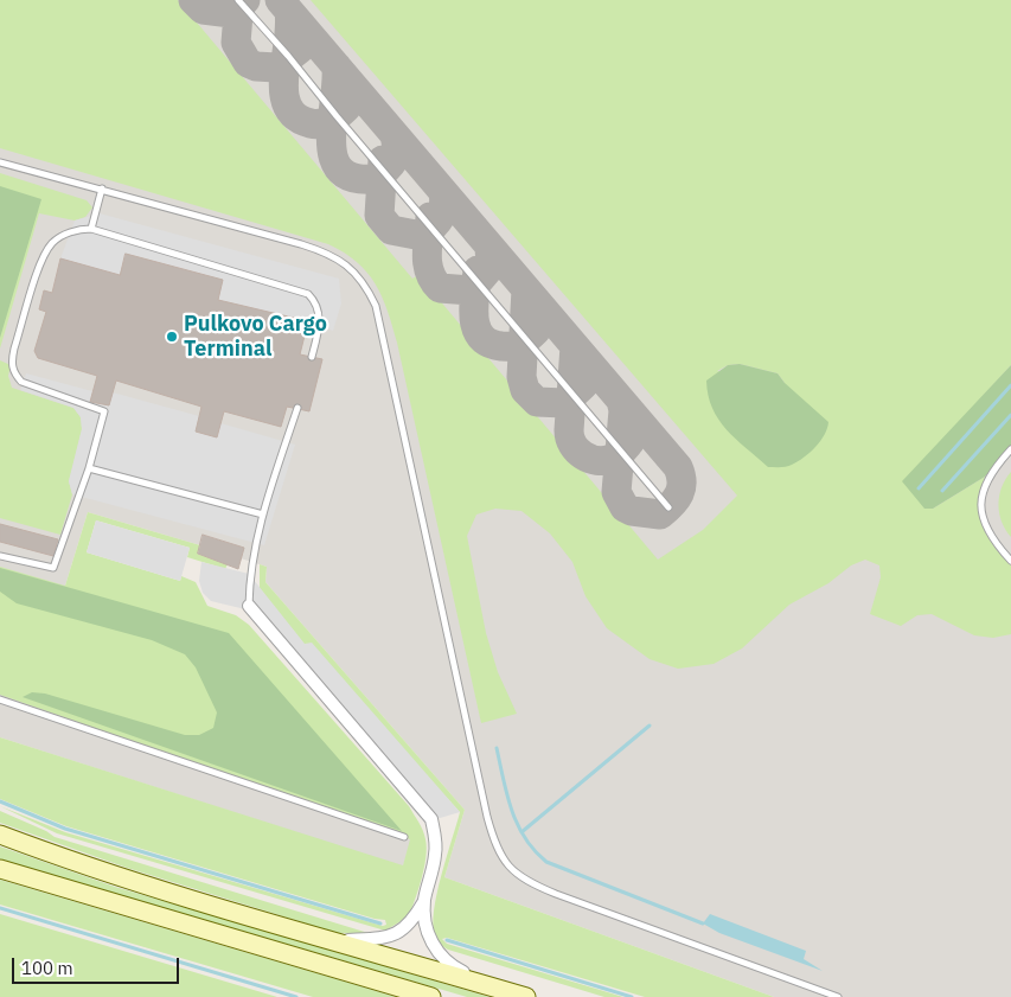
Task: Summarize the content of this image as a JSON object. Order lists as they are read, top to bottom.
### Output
{
  "places": ["Pulkovo Cargo Terminal"],
  "scale_bar": "100 m"
}
